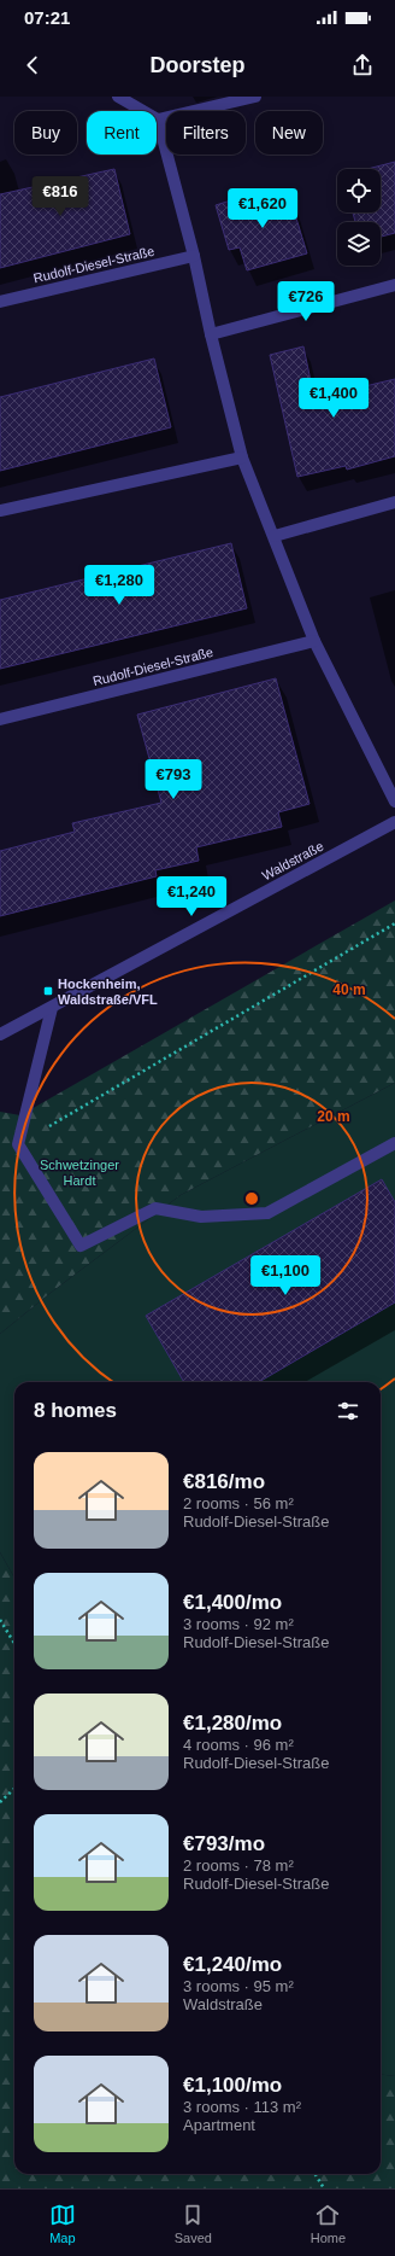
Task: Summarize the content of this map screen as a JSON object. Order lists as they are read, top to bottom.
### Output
{
  "streets": {
    "street": ["Rudolf-Diesel-Straße", "Waldstraße"]
  },
  "parks": ["Schwetzinger Hardt"],
  "places": {
    "transit": ["Hockenheim, Waldstraße/VFL"]
  },
  "page": {
    "status": "07:21",
    "header": "Doorstep",
    "chip": [
      "Buy",
      "Rent",
      "Filters",
      "New"
    ],
    "price": [
      "€816",
      "€1,620",
      "€726",
      "€1,400",
      "€1,280",
      "€793",
      "€1,240",
      "€1,100"
    ],
    "heading": "8 homes",
    "list": [
      {
        "name": "€816/mo",
        "note": "2 rooms · 56 m² · Rudolf-Diesel-Straße"
      },
      {
        "name": "€1,400/mo",
        "note": "3 rooms · 92 m² · Rudolf-Diesel-Straße"
      },
      {
        "name": "€1,280/mo",
        "note": "4 rooms · 96 m² · Rudolf-Diesel-Straße"
      },
      {
        "name": "€793/mo",
        "note": "2 rooms · 78 m² · Rudolf-Diesel-Straße"
      },
      {
        "name": "€1,240/mo",
        "note": "3 rooms · 95 m² · Waldstraße"
      },
      {
        "name": "€1,100/mo",
        "note": "3 rooms · 113 m² · Apartment"
      }
    ],
    "tabs": ["Map", "Saved", "Home"]
  },
  "rings": ["40 m", "20 m"]
}
